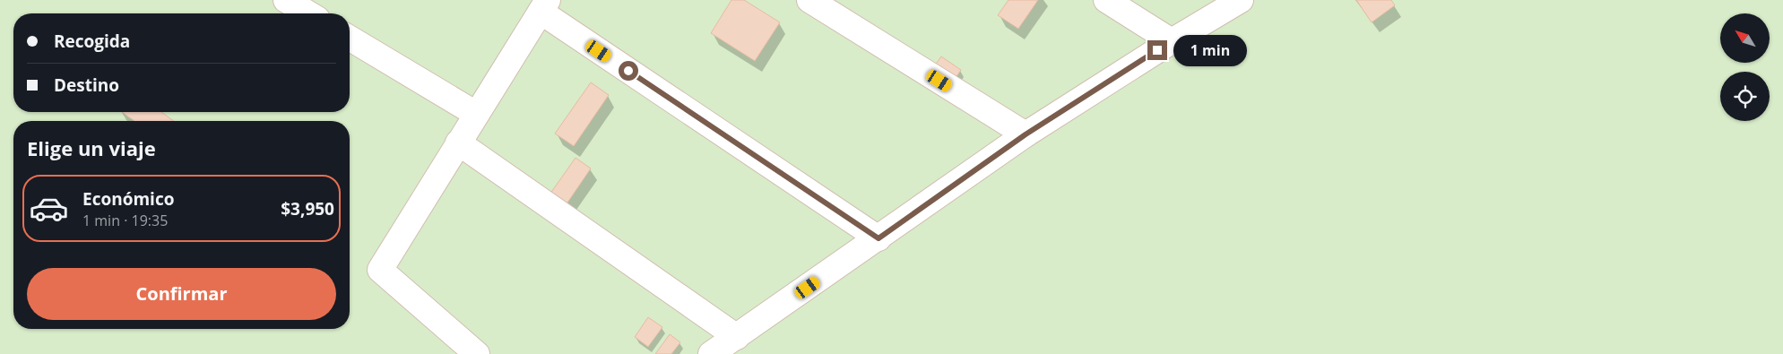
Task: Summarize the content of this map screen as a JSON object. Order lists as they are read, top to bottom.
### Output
{
  "north": "top left",
  "page": {
    "banner": ["Recogida", "Destino"],
    "bubble": "1 min",
    "heading": "Elige un viaje",
    "list": [
      {
        "name": "Económico",
        "note": "1 min · 19:35",
        "value": "$3,950"
      }
    ],
    "buttons": "Confirmar"
  }
}
